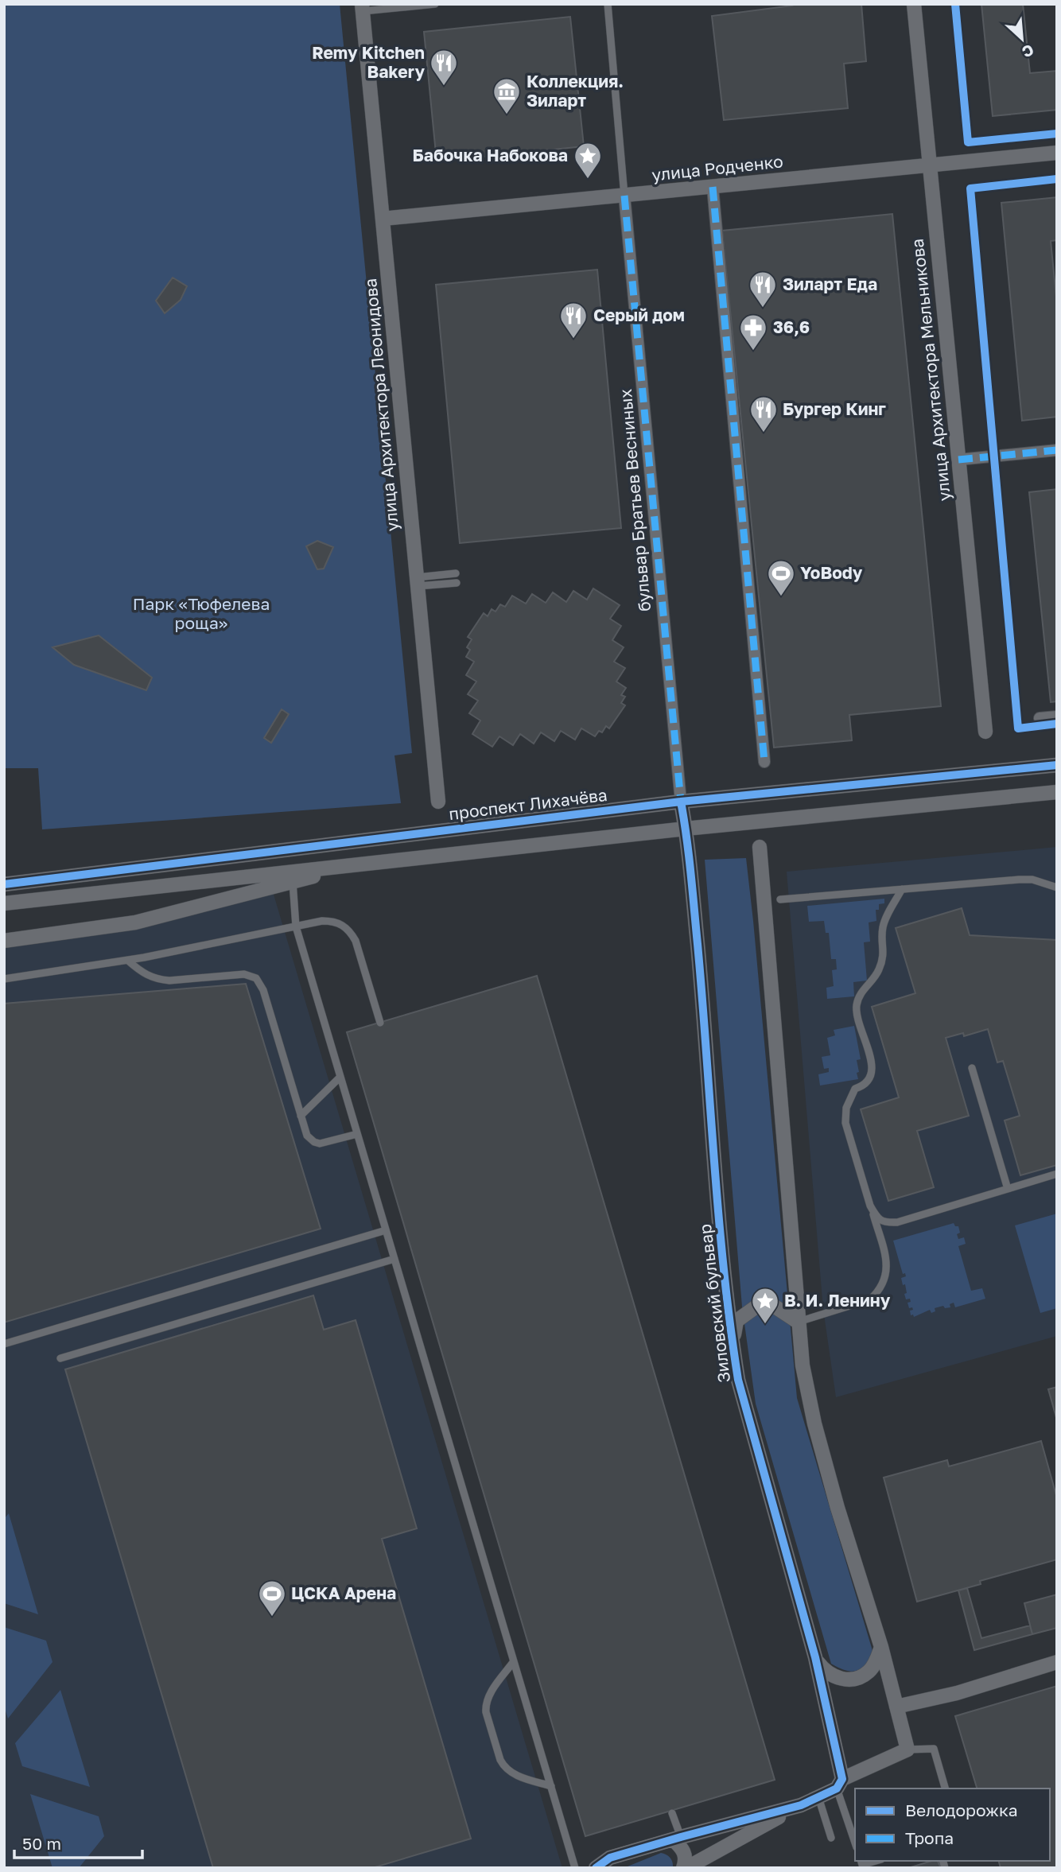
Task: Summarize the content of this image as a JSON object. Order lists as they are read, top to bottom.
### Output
{
  "streets": {
    "street": [
      "улица Родченко",
      "улица Архитектора Мельникова",
      "улица Архитектора Леонидова",
      "бульвар Братьев Весниных",
      "проспект Лихачёва",
      "Зиловский бульвар"
    ]
  },
  "crossings": [
    ["улица Родченко", "улица Архитектора Мельникова"],
    ["улица Родченко", "улица Архитектора Леонидова"],
    ["улица Родченко", "бульвар Братьев Весниных"],
    ["бульвар Братьев Весниных", "проспект Лихачёва"],
    ["бульвар Братьев Весниных", "Зиловский бульвар"],
    ["проспект Лихачёва", "Зиловский бульвар"]
  ],
  "parks": ["Парк «Тюфелева роща»"],
  "places": {
    "restaurant": [
      "Remy Kitchen Bakery",
      "Зиларт Еда",
      "Серый дом",
      "Бургер Кинг"
    ],
    "museum": ["Коллекция. Зиларт"],
    "place": ["Бабочка Набокова", "В. И. Ленину"],
    "pharmacy": ["36,6"],
    "sports": ["YoBody", "ЦСКА Арена"]
  },
  "legend": ["Велодорожка", "Тропа"],
  "scale_bar": "50 m",
  "north": "bottom right"
}
